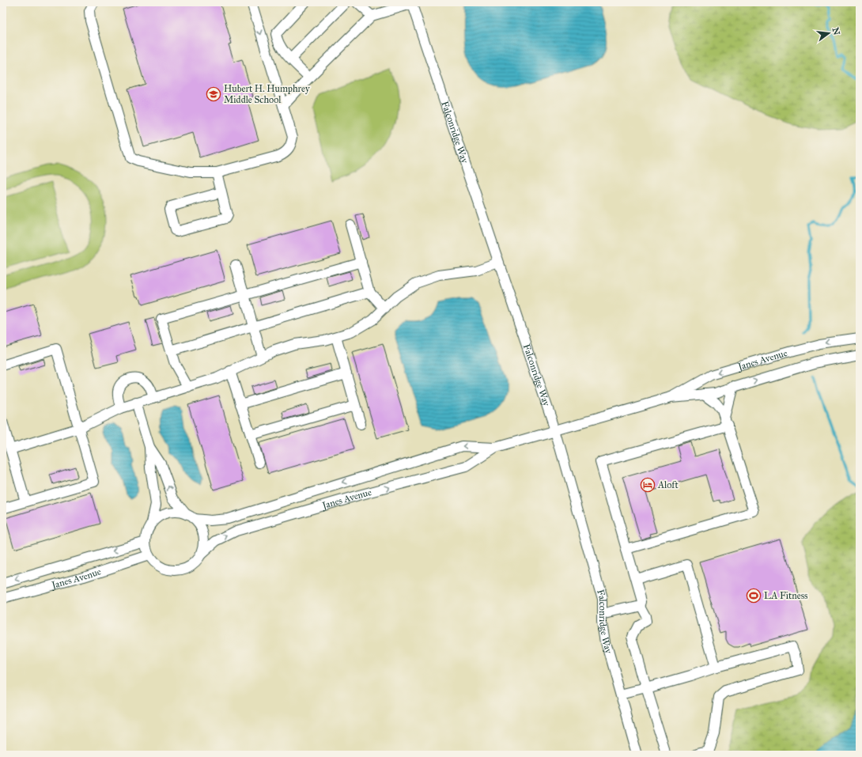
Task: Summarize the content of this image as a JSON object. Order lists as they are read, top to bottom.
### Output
{
  "streets": {
    "street": ["Falconridge Way", "Janes Avenue"]
  },
  "crossings": [
    ["Falconridge Way", "Janes Avenue"]
  ],
  "places": {
    "school or university": ["Hubert H. Humphrey Middle School"],
    "hotel": ["Aloft"],
    "sports": ["LA Fitness"]
  },
  "north": "right"
}
